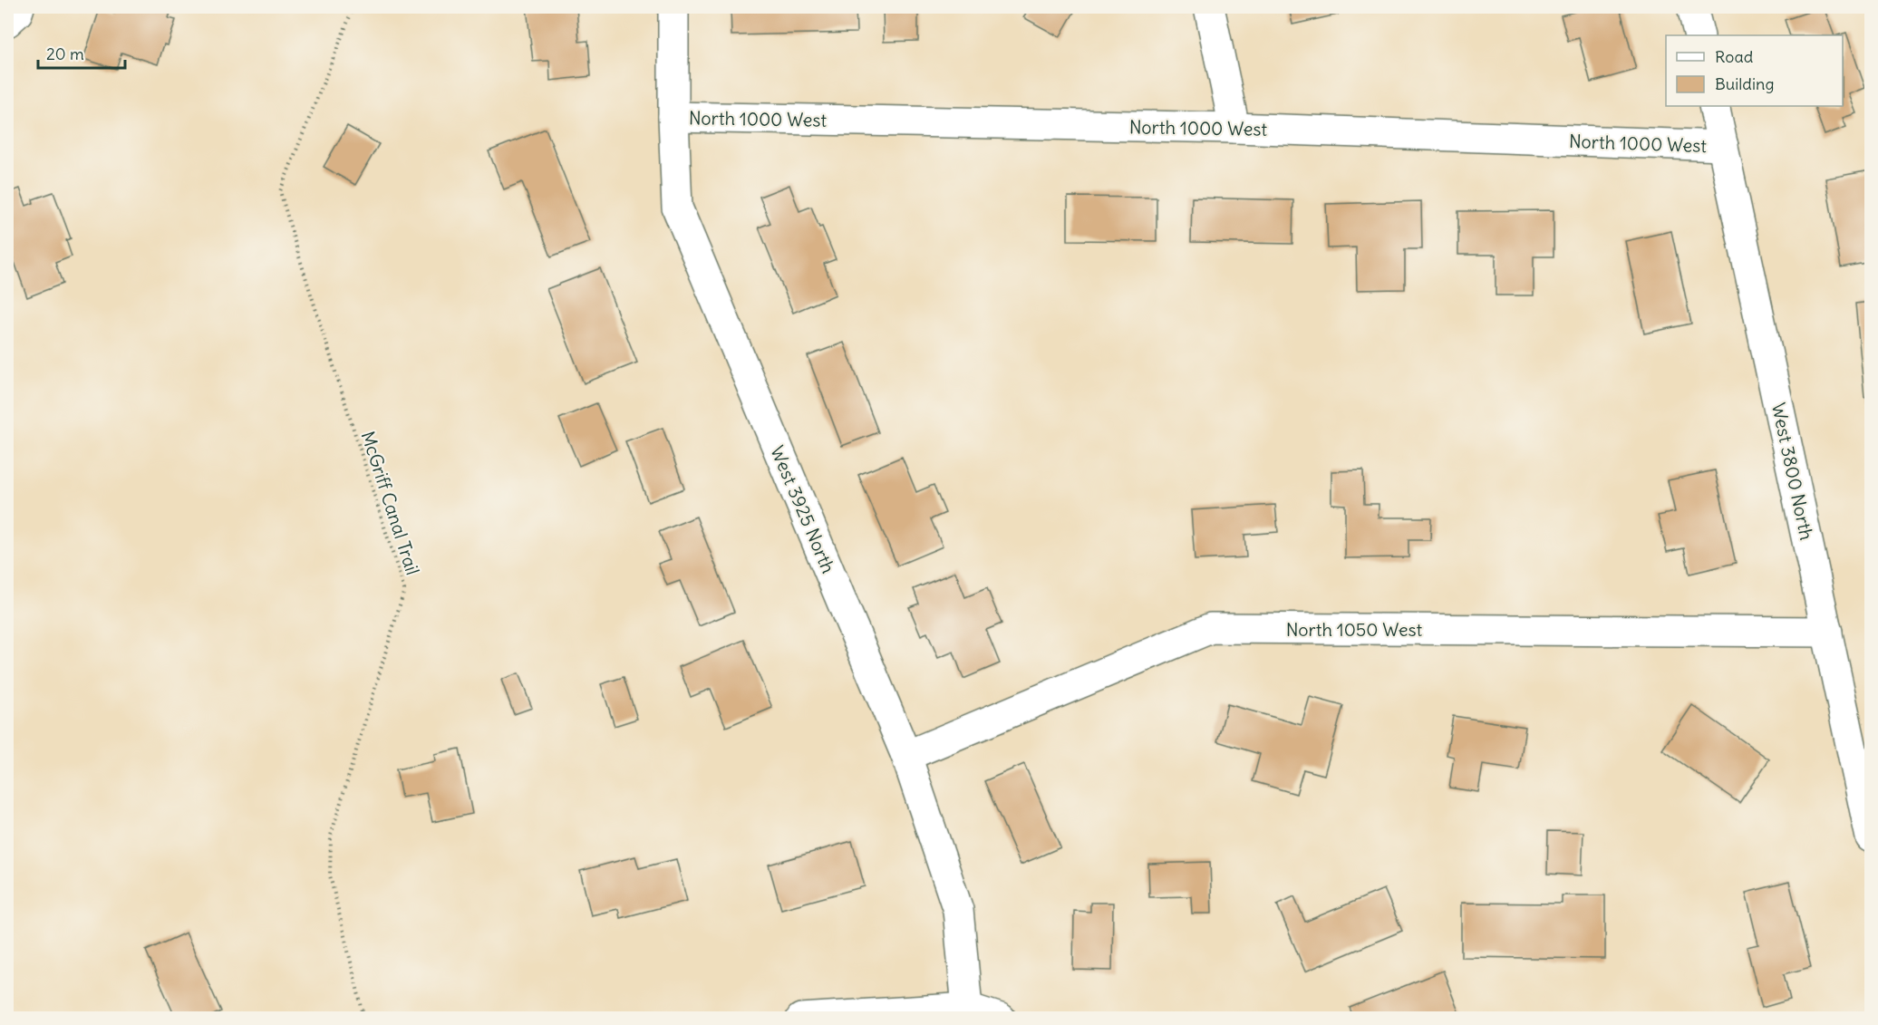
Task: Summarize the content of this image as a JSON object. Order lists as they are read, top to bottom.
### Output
{
  "streets": {
    "street": [
      "North 1000 West",
      "West 3800 North",
      "West 3925 North",
      "North 1050 West"
    ],
    "path": ["McGriff Canal Trail"]
  },
  "crossings": [
    ["North 1000 West", "West 3800 North"],
    ["North 1000 West", "West 3925 North"],
    ["West 3800 North", "North 1050 West"],
    ["West 3925 North", "North 1050 West"]
  ],
  "legend": ["Road", "Building"],
  "scale_bar": "20 m"
}
